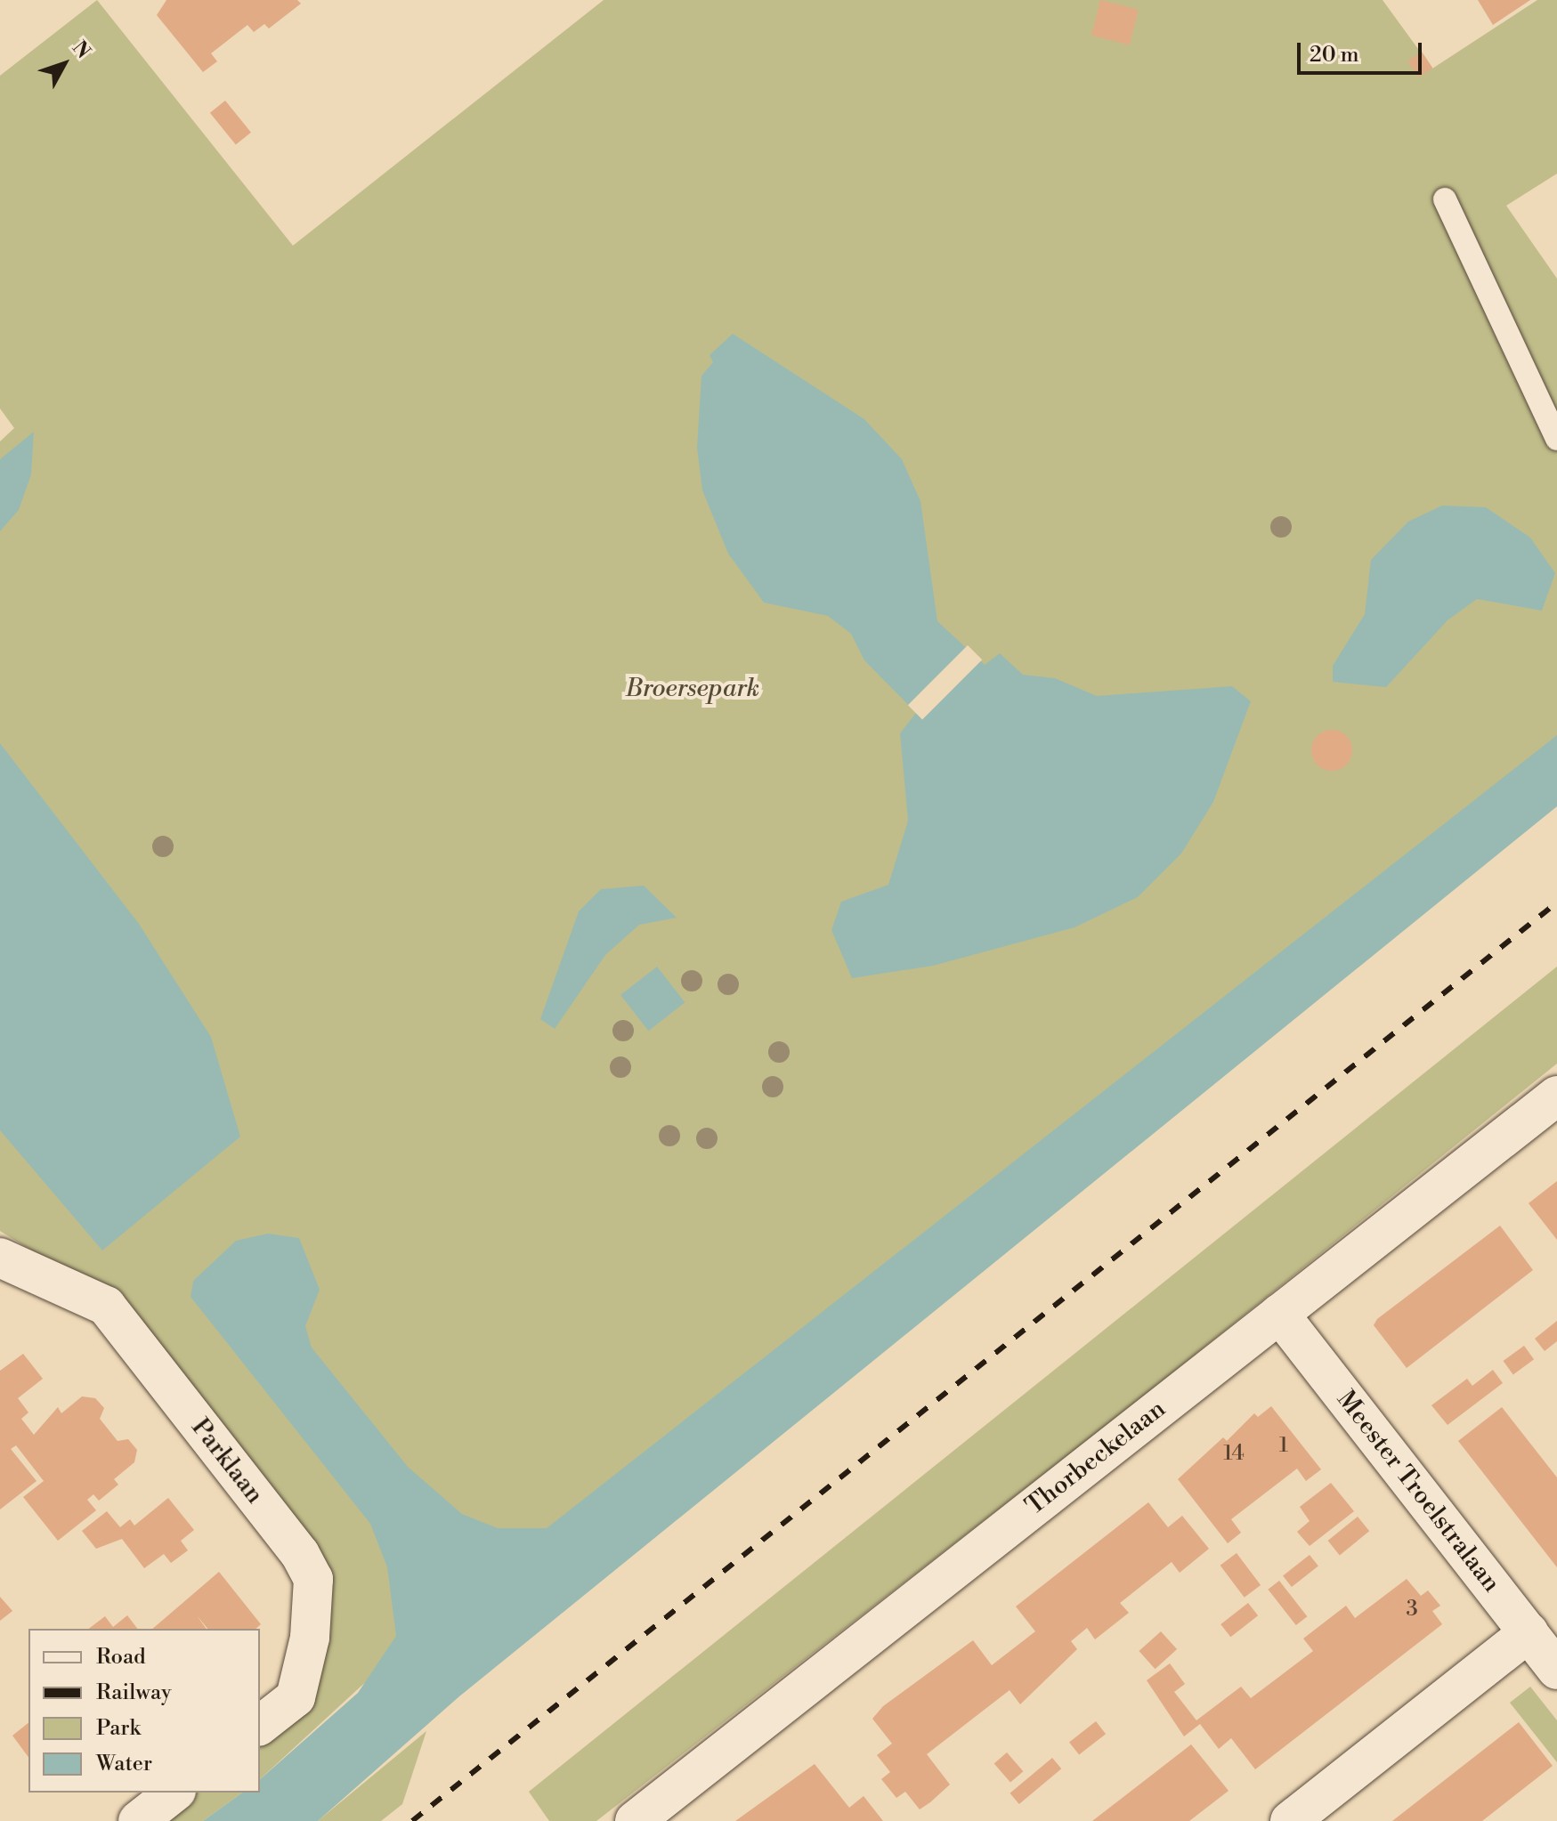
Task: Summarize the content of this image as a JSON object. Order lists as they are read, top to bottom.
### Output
{
  "streets": {
    "street": ["Thorbeckelaan", "Parklaan", "Meester Troelstralaan"]
  },
  "crossings": [
    ["Thorbeckelaan", "Meester Troelstralaan"]
  ],
  "parks": ["Broersepark"],
  "house_numbers": ["1", "14", "3"],
  "legend": [
    "Road",
    "Railway",
    "Park",
    "Water"
  ],
  "scale_bar": "20 m",
  "north": "top right"
}
